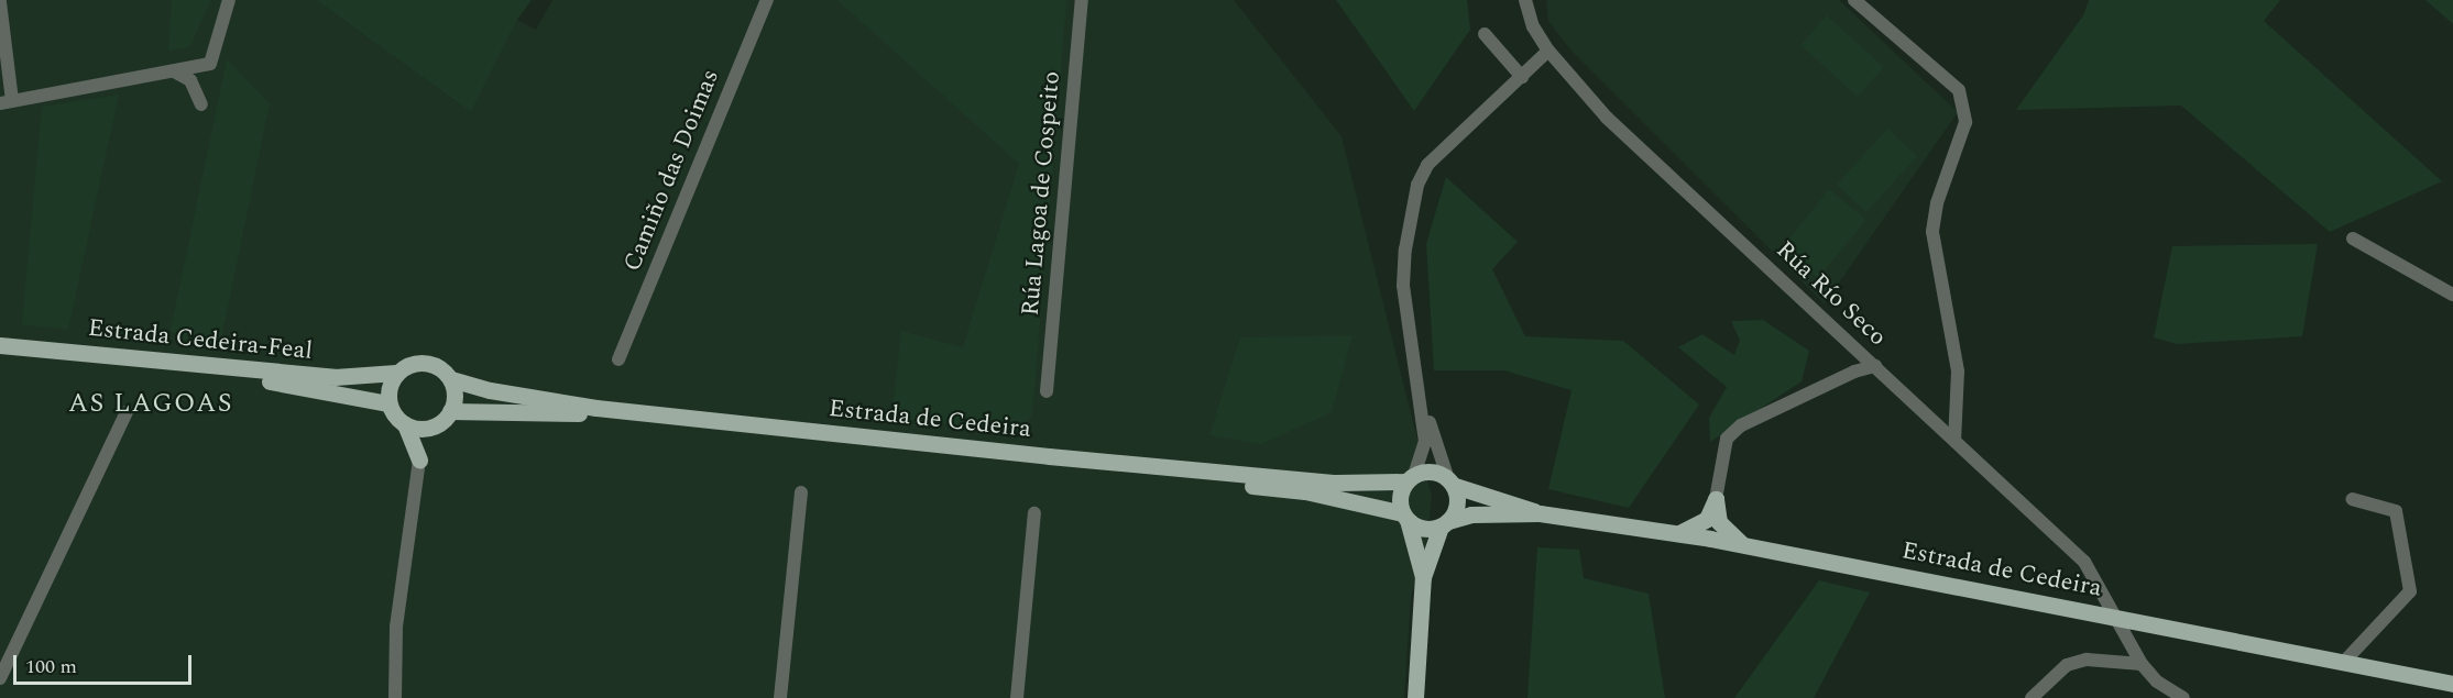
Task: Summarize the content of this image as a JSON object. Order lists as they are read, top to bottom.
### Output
{
  "streets": {
    "main road": ["Estrada Cedeira-Feal", "Estrada de Cedeira"],
    "street": ["Camiño das Doimas", "Rúa Lagoa de Cospeito", "Rúa Río Seco"]
  },
  "crossings": [
    ["Rúa Río Seco", "Estrada de Cedeira"],
    ["Estrada Cedeira-Feal", "Estrada de Cedeira"]
  ],
  "districts": ["AS LAGOAS"],
  "scale_bar": "100 m"
}
